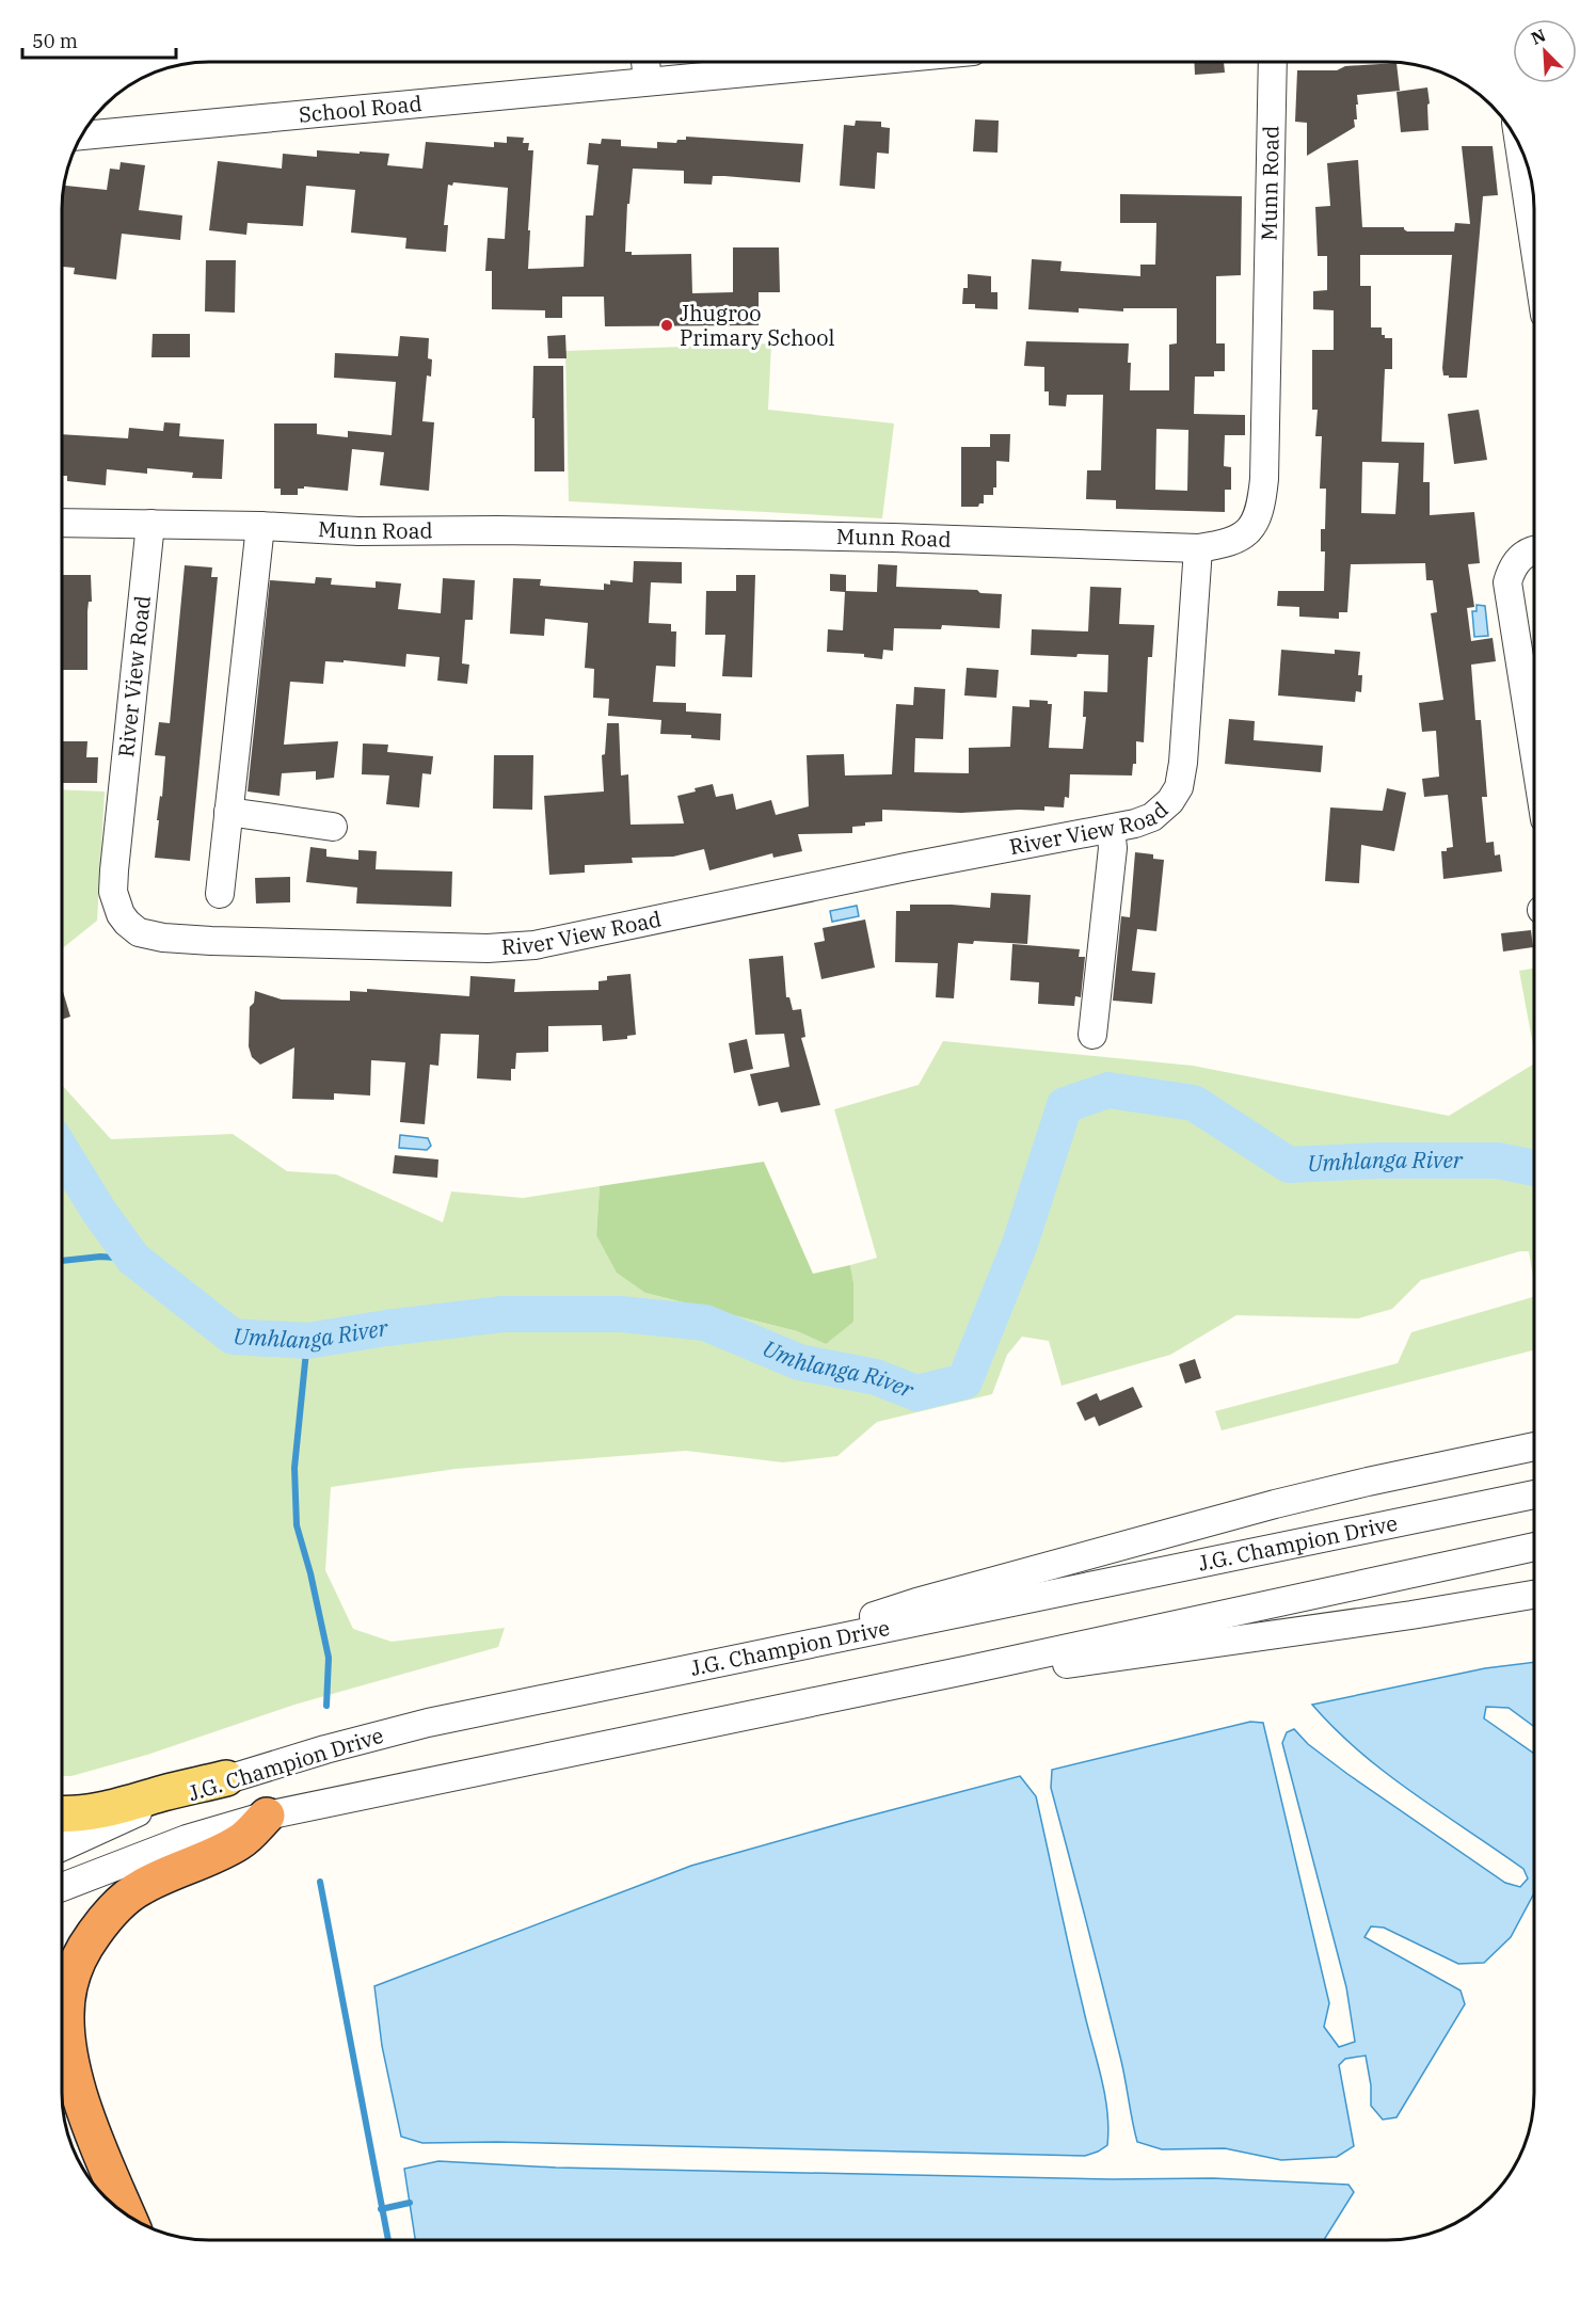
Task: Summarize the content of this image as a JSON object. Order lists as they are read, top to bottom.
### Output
{
  "streets": {
    "street": [
      "School Road",
      "Munn Road",
      "River View Road",
      "J.G. Champion Drive"
    ]
  },
  "crossings": [
    ["Munn Road", "River View Road"]
  ],
  "water": ["Umhlanga River"],
  "places": ["Jhugroo Primary School"],
  "scale_bar": "50 m",
  "north": "top left"
}
